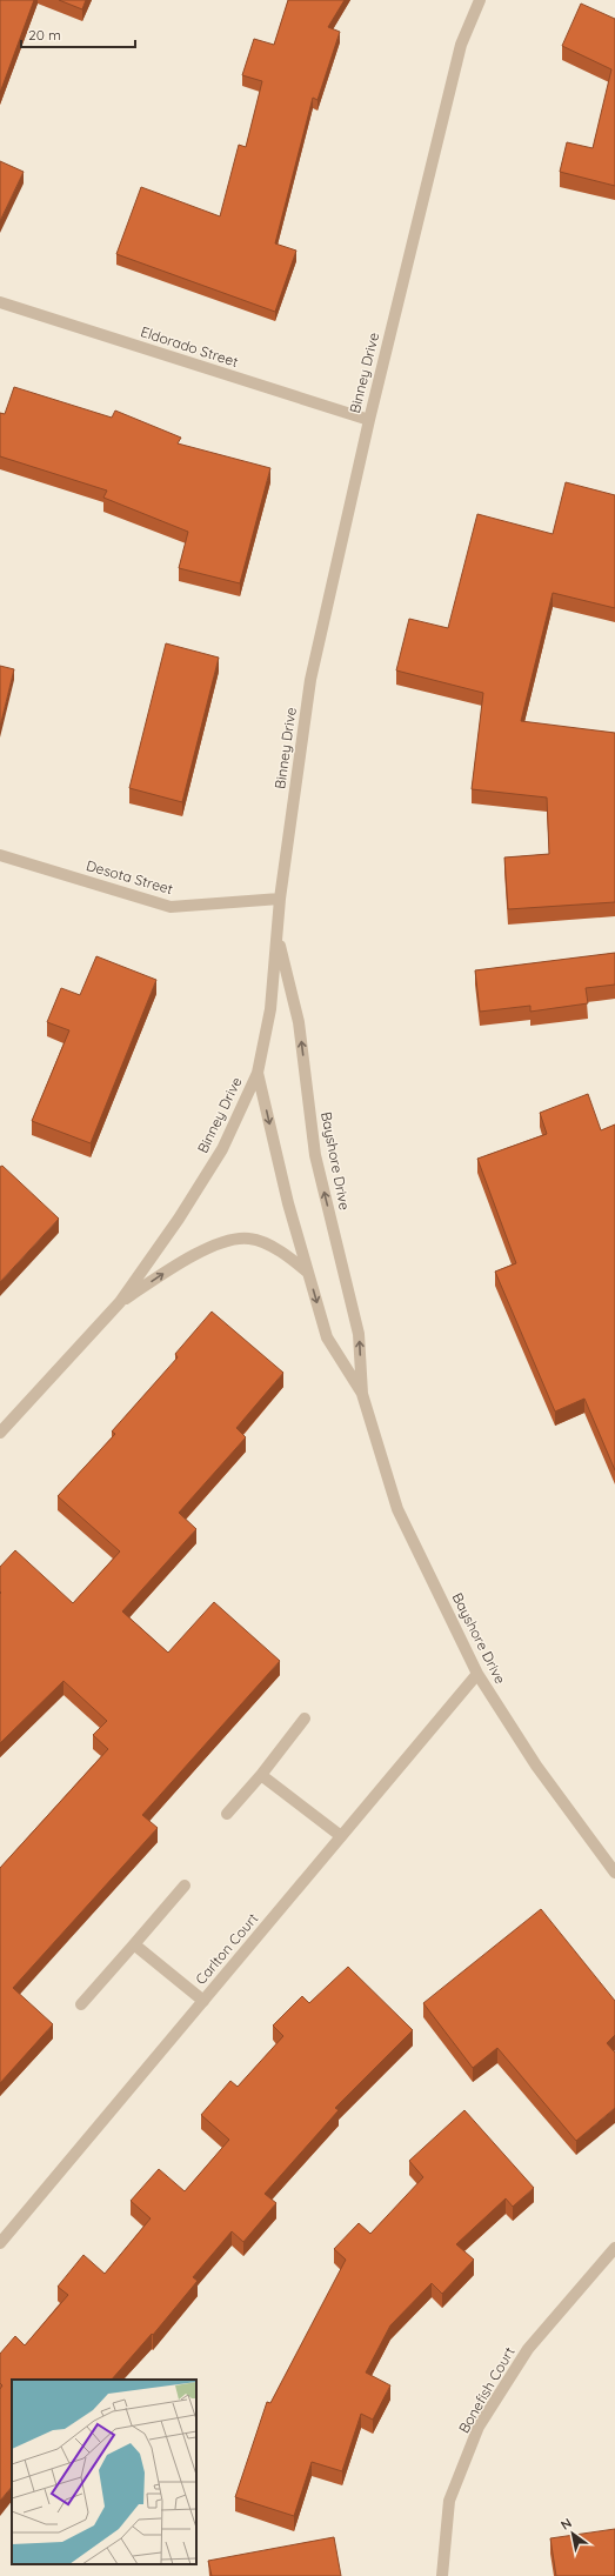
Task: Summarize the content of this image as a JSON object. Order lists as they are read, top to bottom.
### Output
{
  "streets": {
    "street": [
      "Eldorado Street",
      "Binney Drive",
      "Desota Street",
      "Bayshore Drive",
      "Carlton Court",
      "Bonefish Court"
    ]
  },
  "crossings": [
    ["Eldorado Street", "Binney Drive"],
    ["Binney Drive", "Desota Street"],
    ["Binney Drive", "Bayshore Drive"],
    ["Bayshore Drive", "Carlton Court"]
  ],
  "scale_bar": "20 m",
  "north": "top left"
}
